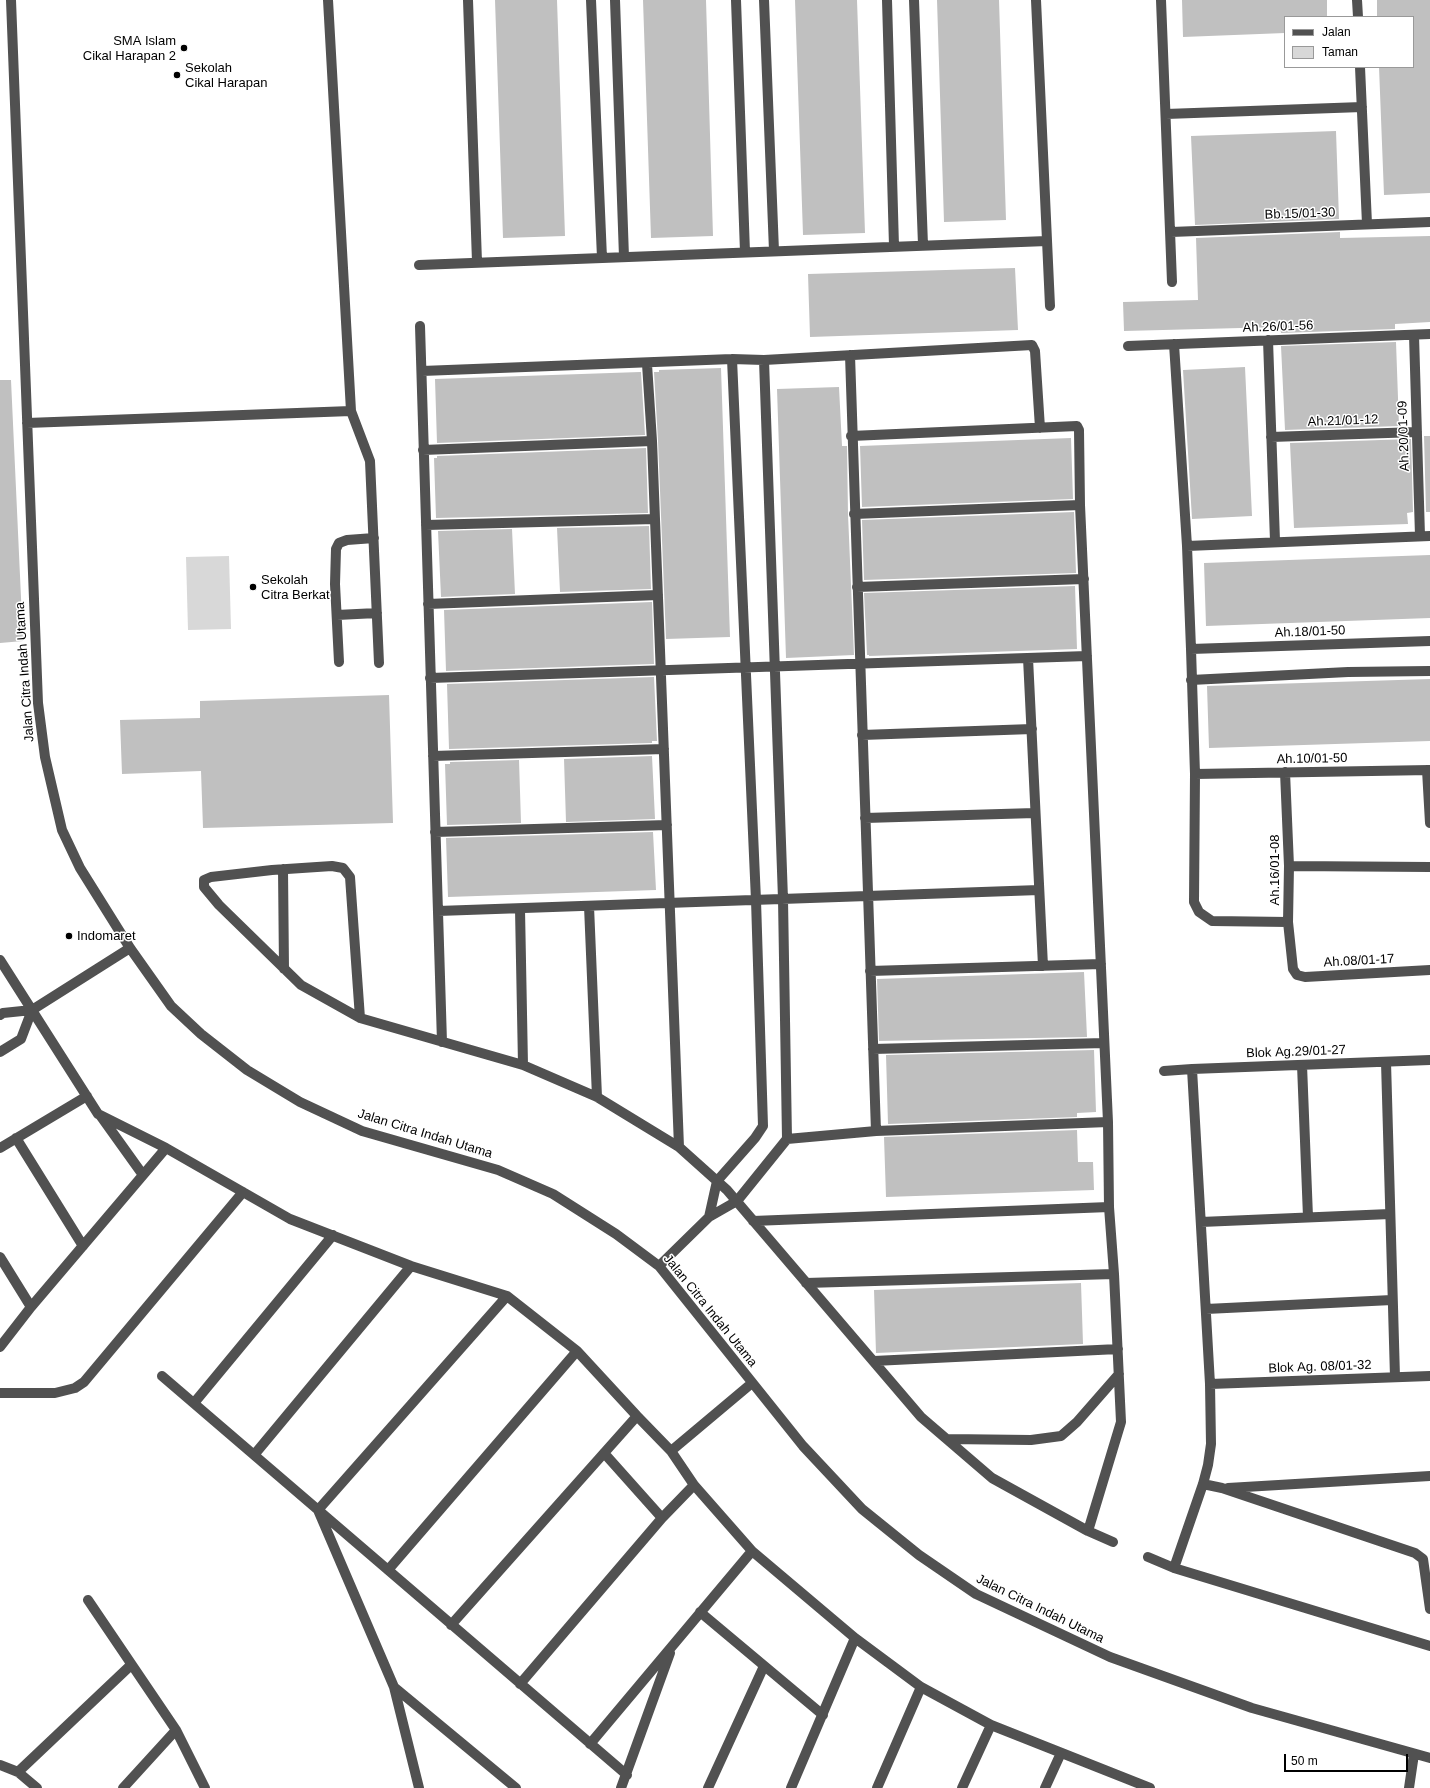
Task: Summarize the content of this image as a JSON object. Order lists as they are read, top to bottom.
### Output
{
  "streets": {
    "street": [
      "Bb.15/01-30",
      "Ah.26/01-56",
      "Ah.21/01-12",
      "Ah.20/01-09",
      "Ah.18/01-50",
      "Jalan Citra Indah Utama",
      "Ah.10/01-50",
      "Ah.16/01-08",
      "Ah.08/01-17",
      "Blok Ag.29/01-27",
      "Blok Ag. 08/01-32"
    ]
  },
  "crossings": [
    ["Ah.26/01-56", "Ah.20/01-09"],
    ["Ah.21/01-12", "Ah.20/01-09"],
    ["Ah.10/01-50", "Ah.16/01-08"],
    ["Ah.16/01-08", "Ah.08/01-17"]
  ],
  "places": [
    "SMA Islam Cikal Harapan 2",
    "Sekolah Cikal Harapan",
    "Sekolah Citra Berkat",
    "Indomaret"
  ],
  "legend": ["Jalan", "Taman"],
  "scale_bar": "50 m"
}
